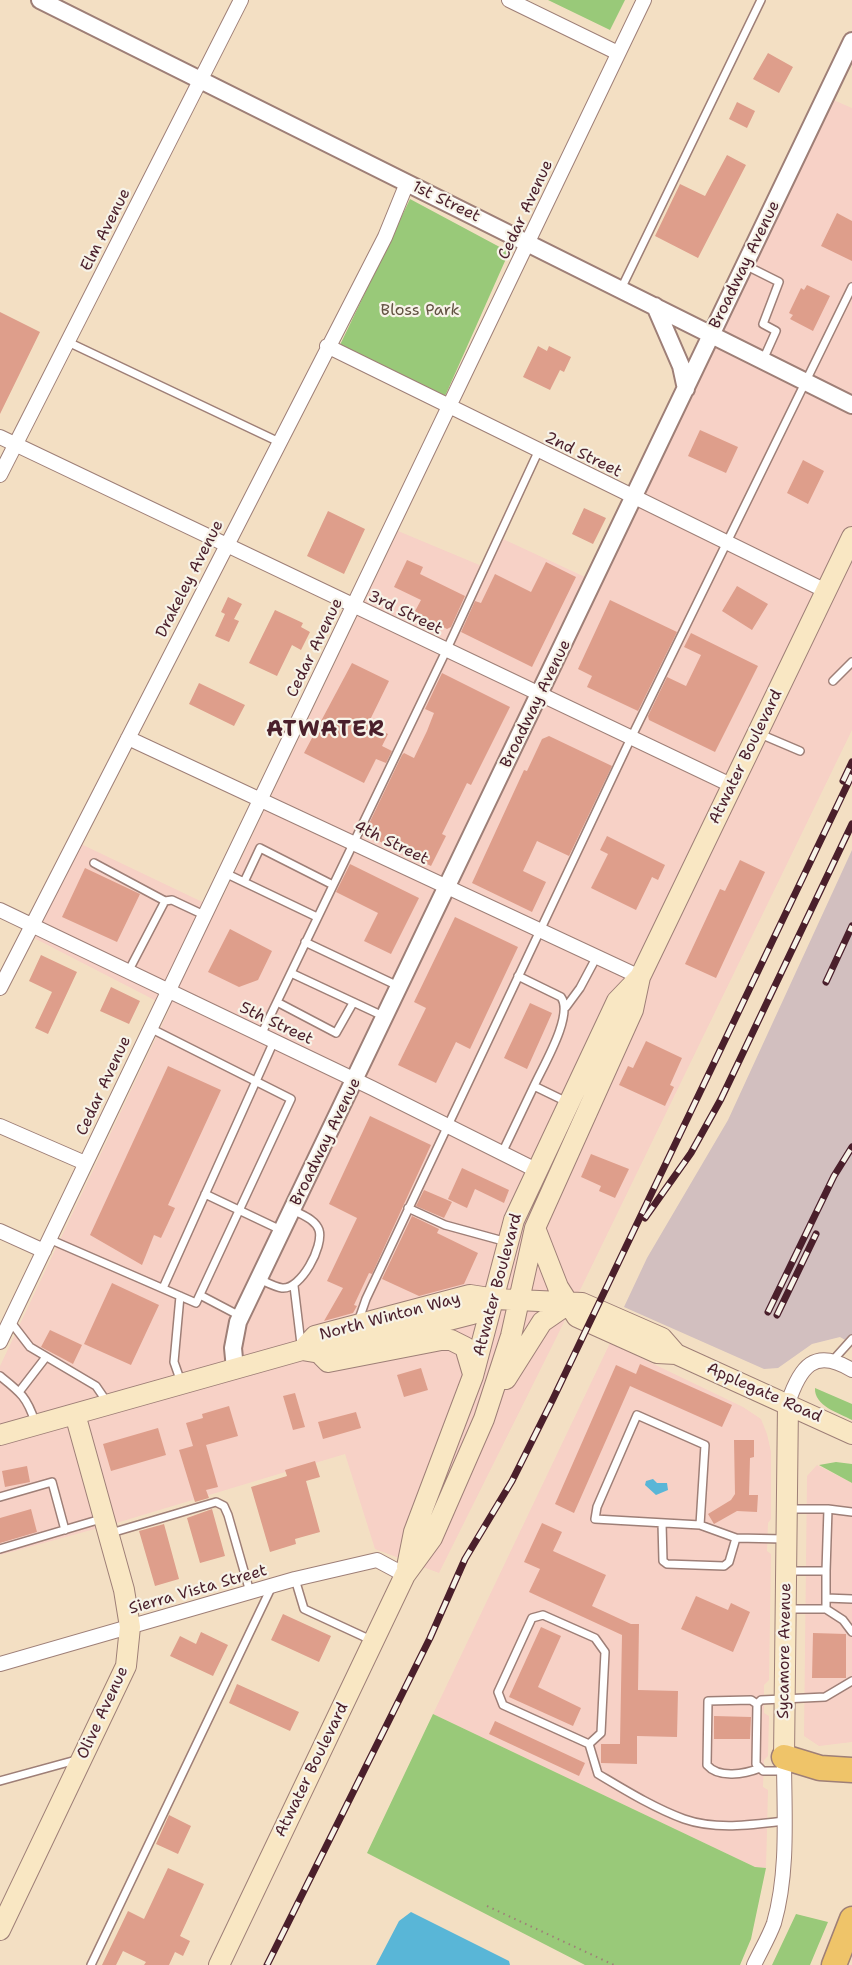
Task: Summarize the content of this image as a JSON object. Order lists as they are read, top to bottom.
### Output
{
  "streets": {
    "main road": [
      "Atwater Boulevard",
      "North Winton Way",
      "Applegate Road",
      "Sycamore Avenue",
      "Olive Avenue"
    ],
    "street": [
      "1st Street",
      "Cedar Avenue",
      "Elm Avenue",
      "Broadway Avenue",
      "2nd Street",
      "Drakeley Avenue",
      "3rd Street",
      "4th Street",
      "5th Street",
      "Sierra Vista Street"
    ]
  },
  "crossings": [
    ["1st Street", "Cedar Avenue"],
    ["1st Street", "Elm Avenue"],
    ["1st Street", "Broadway Avenue"],
    ["1st Street", "Drakeley Avenue"],
    ["Cedar Avenue", "2nd Street"],
    ["Cedar Avenue", "3rd Street"],
    ["Cedar Avenue", "4th Street"],
    ["Cedar Avenue", "5th Street"],
    ["Elm Avenue", "3rd Street"],
    ["Broadway Avenue", "2nd Street"],
    ["Broadway Avenue", "3rd Street"],
    ["Broadway Avenue", "4th Street"],
    ["Broadway Avenue", "5th Street"],
    ["Broadway Avenue", "North Winton Way"],
    ["2nd Street", "Drakeley Avenue"],
    ["2nd Street", "Atwater Boulevard"],
    ["Drakeley Avenue", "3rd Street"],
    ["Drakeley Avenue", "4th Street"],
    ["Drakeley Avenue", "5th Street"],
    ["3rd Street", "Atwater Boulevard"],
    ["Atwater Boulevard", "4th Street"],
    ["Atwater Boulevard", "5th Street"],
    ["Atwater Boulevard", "North Winton Way"],
    ["Atwater Boulevard", "Applegate Road"],
    ["Atwater Boulevard", "Sierra Vista Street"],
    ["North Winton Way", "Applegate Road"],
    ["North Winton Way", "Olive Avenue"],
    ["Applegate Road", "Sycamore Avenue"],
    ["Sierra Vista Street", "Olive Avenue"]
  ],
  "districts": ["ATWATER"],
  "parks": ["Bloss Park"]
}
